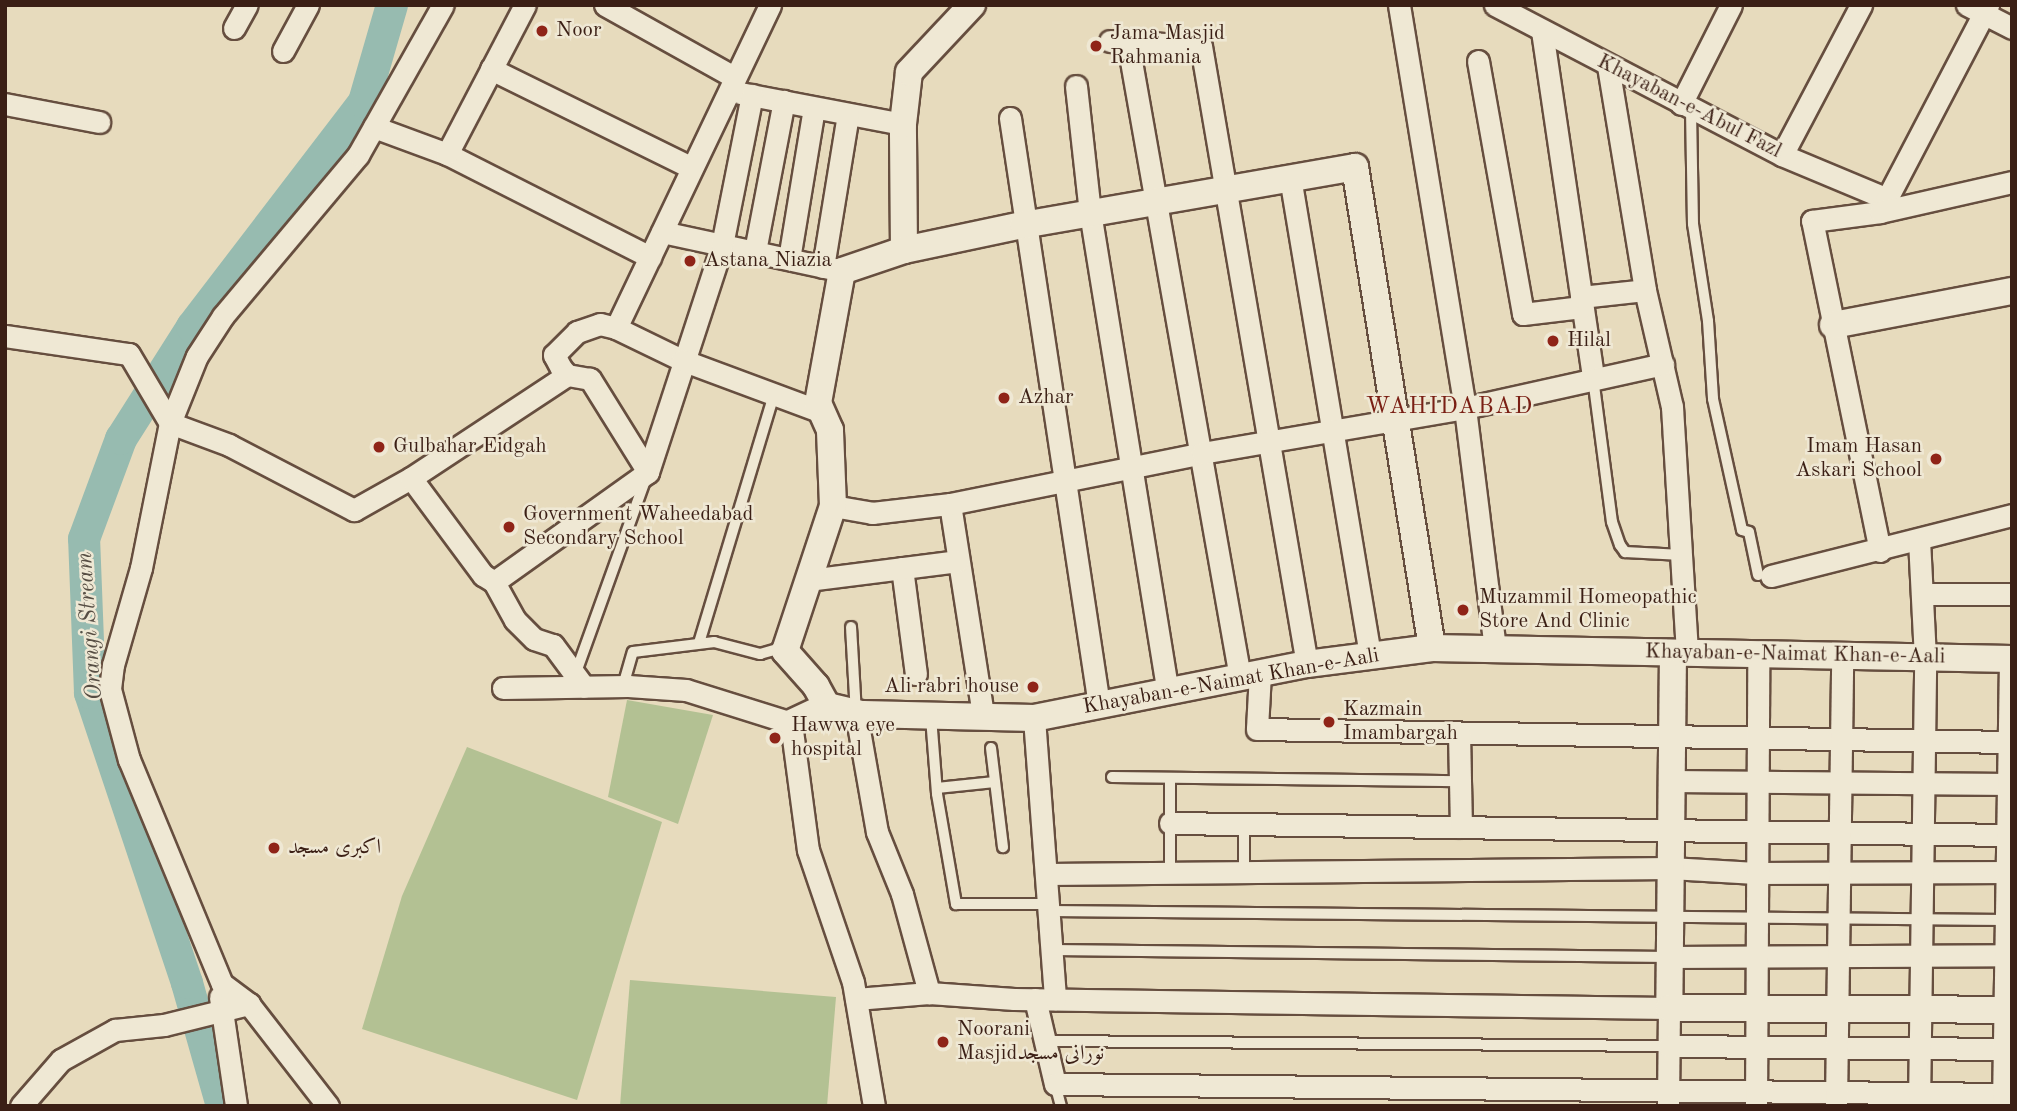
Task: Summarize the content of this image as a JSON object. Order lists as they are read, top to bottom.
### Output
{
  "streets": {
    "street": ["Khayaban-e-Abul Fazl", "Khayaban-e-Naimat Khan-e-Aali"]
  },
  "districts": ["WAHIDABAD"],
  "water": ["Orangi Stream"],
  "places": [
    "Noor",
    "Jama Masjid Rahmania",
    "Astana Niazia",
    "Hilal",
    "Azhar",
    "Gulbahar Eidgah",
    "Imam Hasan Askari School",
    "Government Waheedabad Secondary School",
    "Muzammil Homeopathic Store And Clinic",
    "Ali rabri house",
    "Kazmain Imambargah",
    "Hawwa eye hospital",
    "اکبری مسجد",
    "Noorani Masjidنورانی مسجد"
  ]
}
